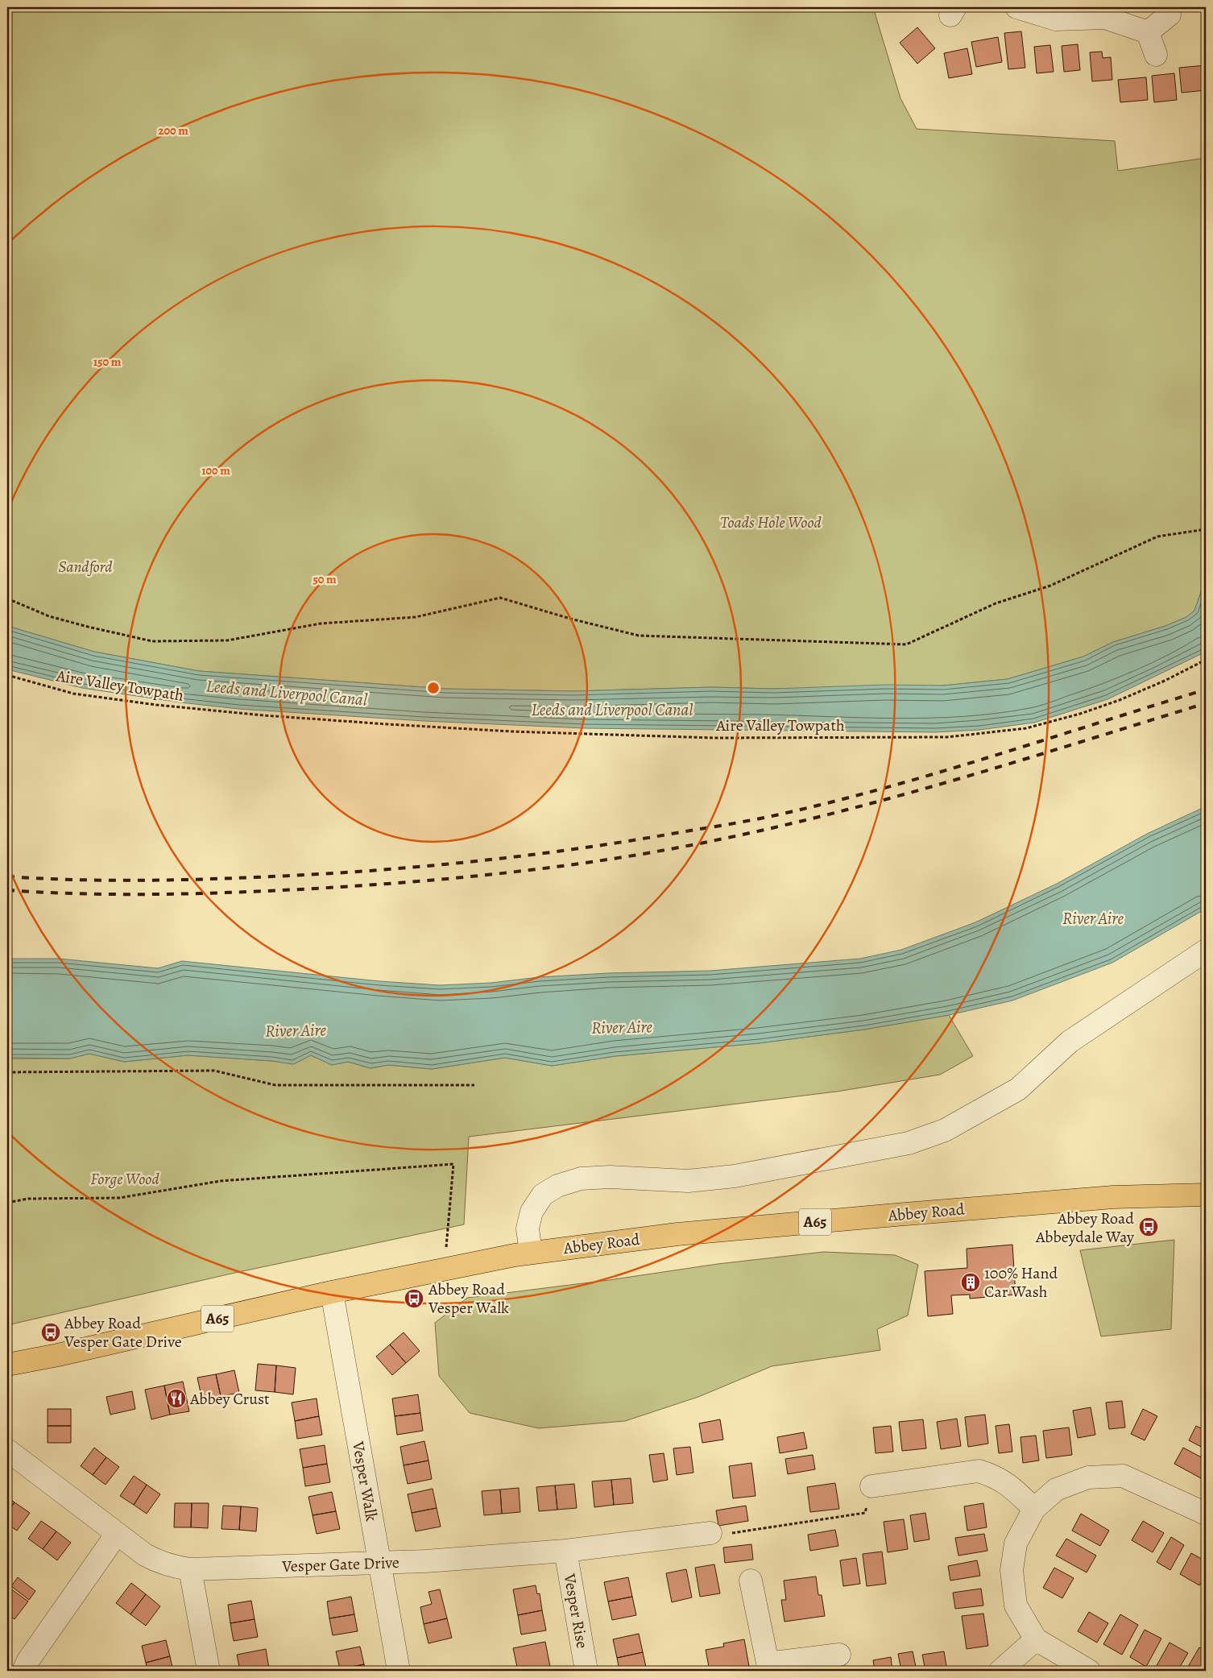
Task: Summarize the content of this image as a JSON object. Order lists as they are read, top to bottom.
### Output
{
  "streets": {
    "main road": ["Abbey Road", "A65"],
    "street": ["Vesper Walk", "Vesper Gate Drive", "Vesper Rise"],
    "path": ["Aire Valley Towpath"]
  },
  "crossings": [
    ["Abbey Road", "Vesper Walk"],
    ["Vesper Walk", "Vesper Gate Drive"],
    ["Vesper Gate Drive", "Vesper Rise"]
  ],
  "water": ["Leeds and Liverpool Canal", "River Aire"],
  "parks": ["Toads Hole Wood", "Sandford", "Forge Wood"],
  "places": {
    "bus stop": ["Abbey Road Abbeydale Way", "Abbey Road Vesper Walk", "Abbey Road Vesper Gate Drive"],
    "building": ["100% Hand Car Wash"],
    "restaurant": ["Abbey Crust"]
  },
  "rings": [
    "200 m",
    "150 m",
    "100 m",
    "50 m"
  ]
}
